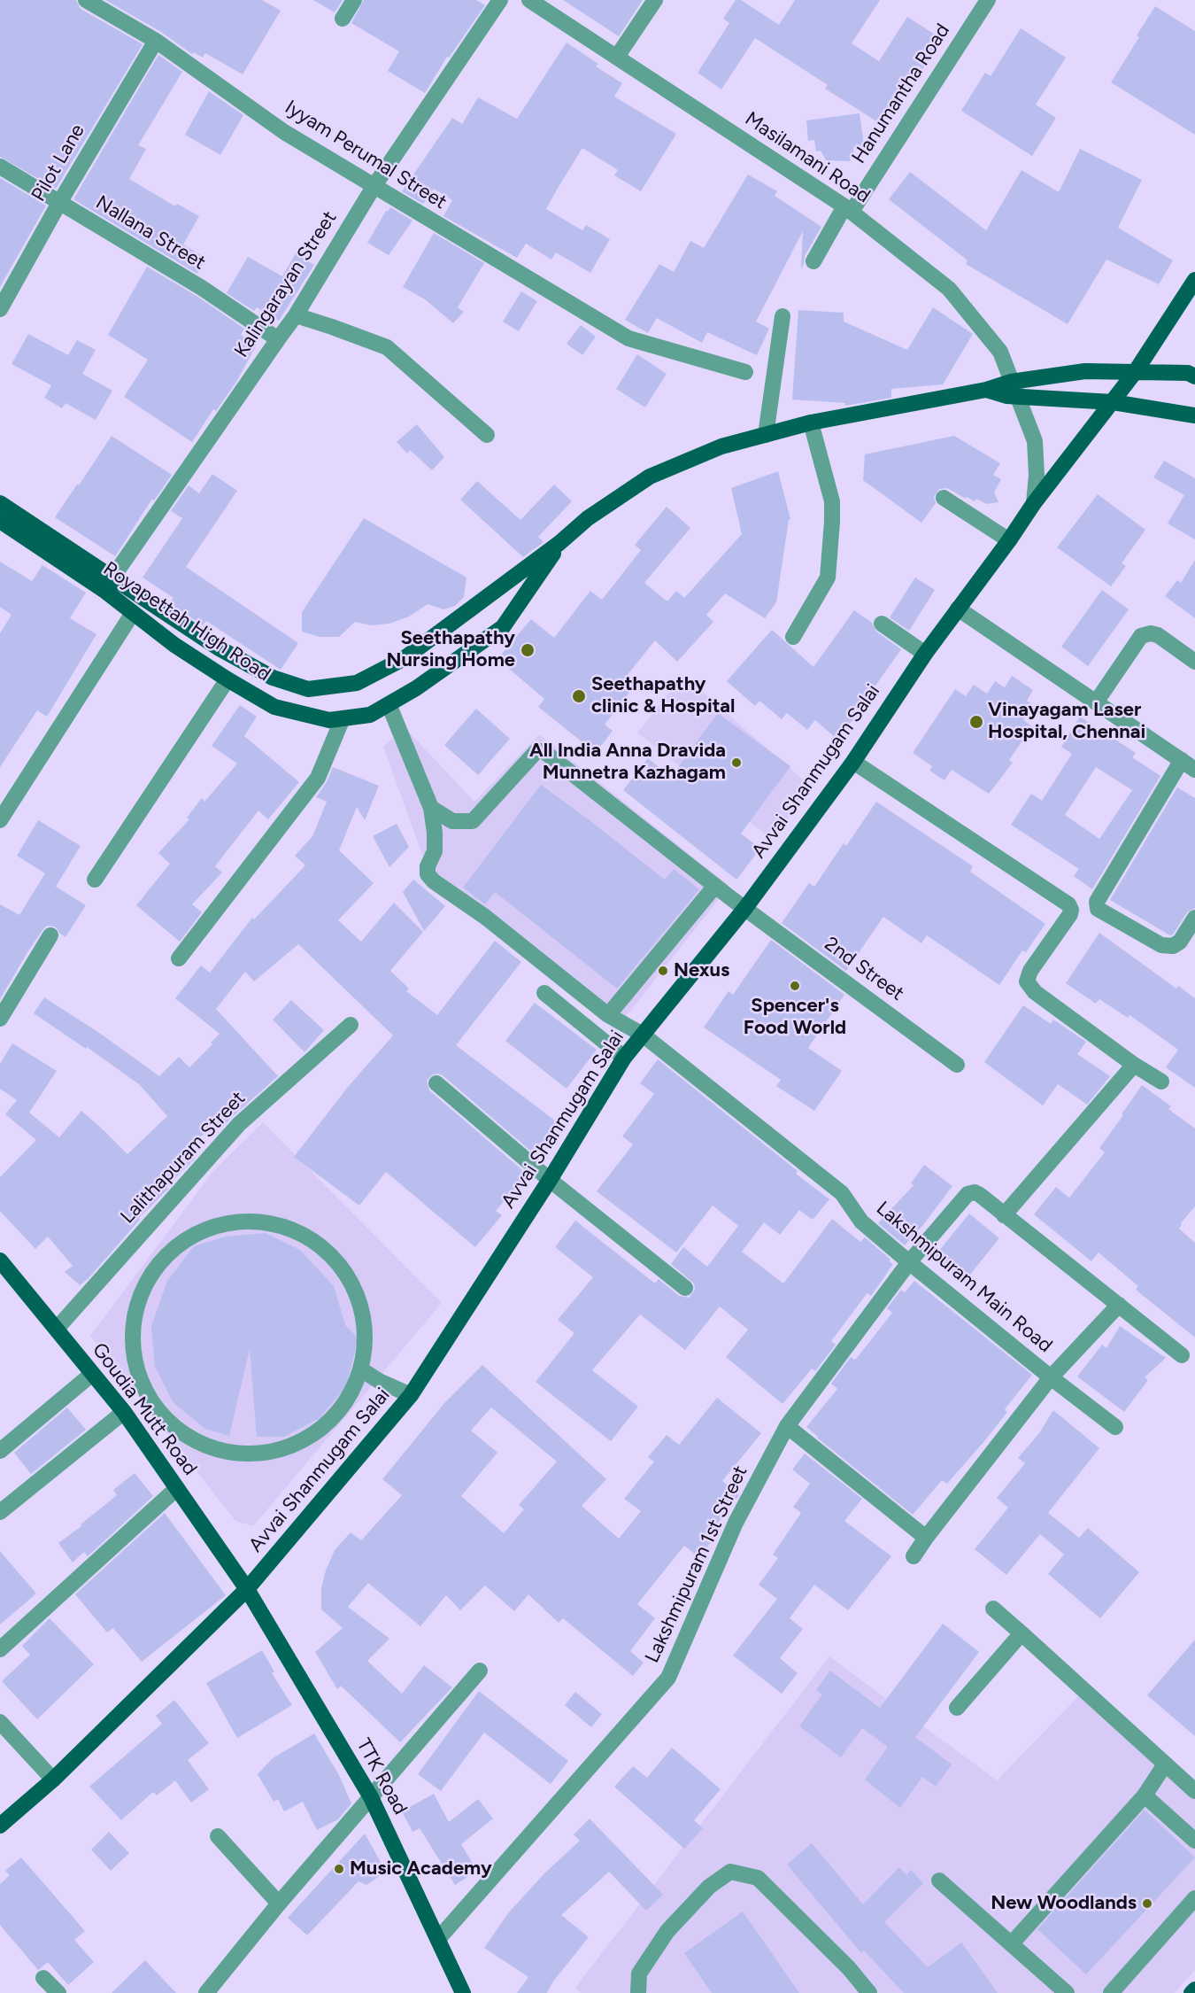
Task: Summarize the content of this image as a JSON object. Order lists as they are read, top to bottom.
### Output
{
  "streets": {
    "main road": [
      "Royapettah High Road",
      "Avvai Shanmugam Salai",
      "Goudia Mutt Road",
      "TTK Road"
    ],
    "street": [
      "Hanumantha Road",
      "Iyyam Perumal Street",
      "Masilamani Road",
      "Pilot Lane",
      "Nallana Street",
      "Kalingarayan Street",
      "2nd Street",
      "Lalithapuram Street",
      "Lakshmipuram Main Road",
      "Lakshmipuram 1st Street"
    ]
  },
  "crossings": [
    ["Hanumantha Road", "Masilamani Road"],
    ["Iyyam Perumal Street", "Pilot Lane"],
    ["Iyyam Perumal Street", "Kalingarayan Street"],
    ["Masilamani Road", "Avvai Shanmugam Salai"],
    ["Pilot Lane", "Nallana Street"],
    ["Nallana Street", "Kalingarayan Street"],
    ["Kalingarayan Street", "Royapettah High Road"],
    ["Avvai Shanmugam Salai", "2nd Street"],
    ["Avvai Shanmugam Salai", "Lakshmipuram Main Road"],
    ["Avvai Shanmugam Salai", "Goudia Mutt Road"],
    ["Avvai Shanmugam Salai", "TTK Road"],
    ["2nd Street", "Lakshmipuram Main Road"],
    ["Lalithapuram Street", "Goudia Mutt Road"],
    ["Lakshmipuram Main Road", "Lakshmipuram 1st Street"],
    ["Goudia Mutt Road", "TTK Road"],
    ["Lakshmipuram 1st Street", "TTK Road"]
  ],
  "places": [
    "Seethapathy Nursing Home",
    "Seethapathy clinic & Hospital",
    "Vinayagam Laser Hospital, Chennai",
    "All India Anna Dravida Munnetra Kazhagam",
    "Nexus",
    "Spencer's Food World",
    "Music Academy",
    "New Woodlands"
  ]
}
